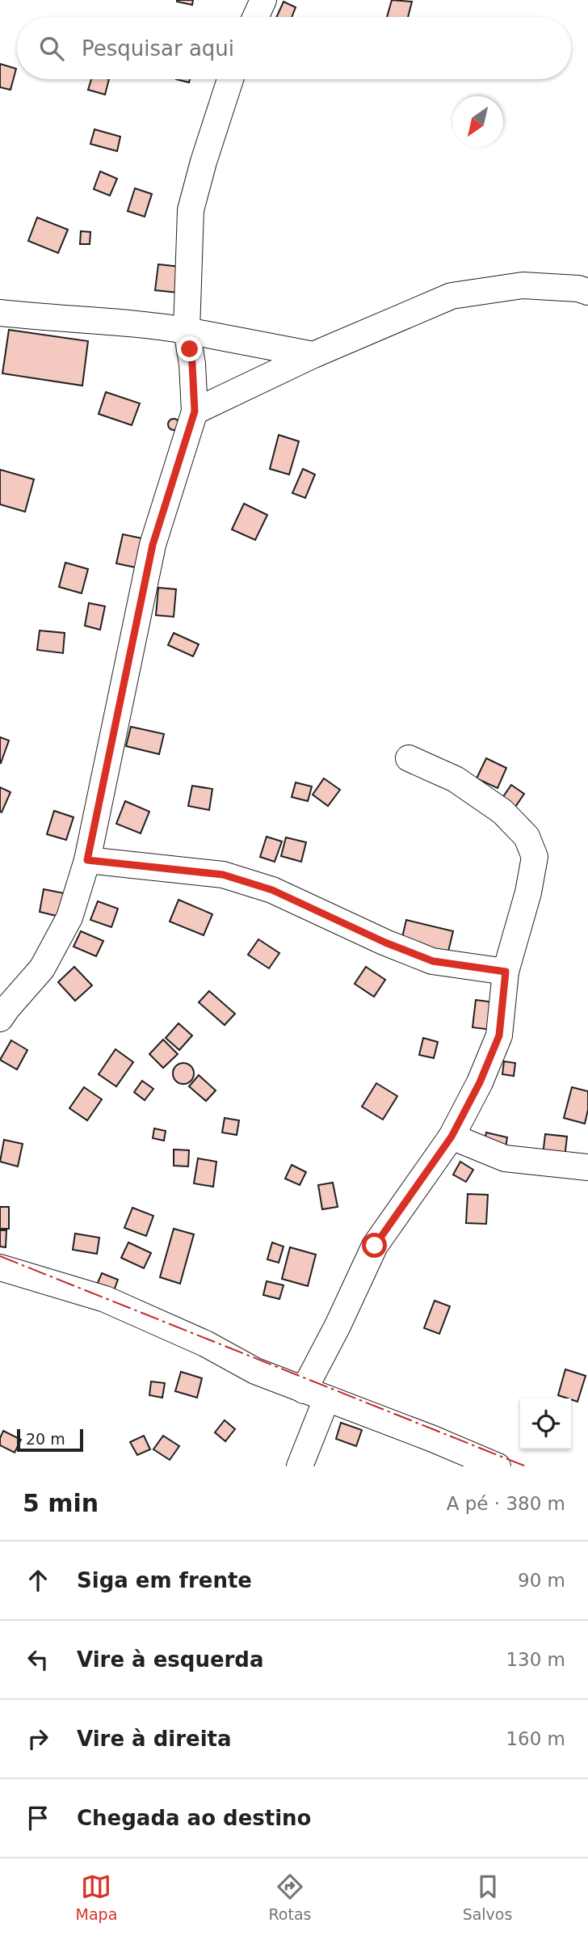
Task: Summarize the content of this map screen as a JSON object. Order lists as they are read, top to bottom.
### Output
{
  "scale_bar": "20 m",
  "north": "bottom left",
  "page": {
    "search": "Pesquisar aqui",
    "scale": "20 m",
    "heading": ["5 min", "A pé · 380 m"],
    "list": [
      ["Siga em frente", "90 m"],
      ["Vire à esquerda", "130 m"],
      ["Vire à direita", "160 m"],
      "Chegada ao destino"
    ],
    "nav": ["Mapa", "Rotas", "Salvos"]
  }
}
